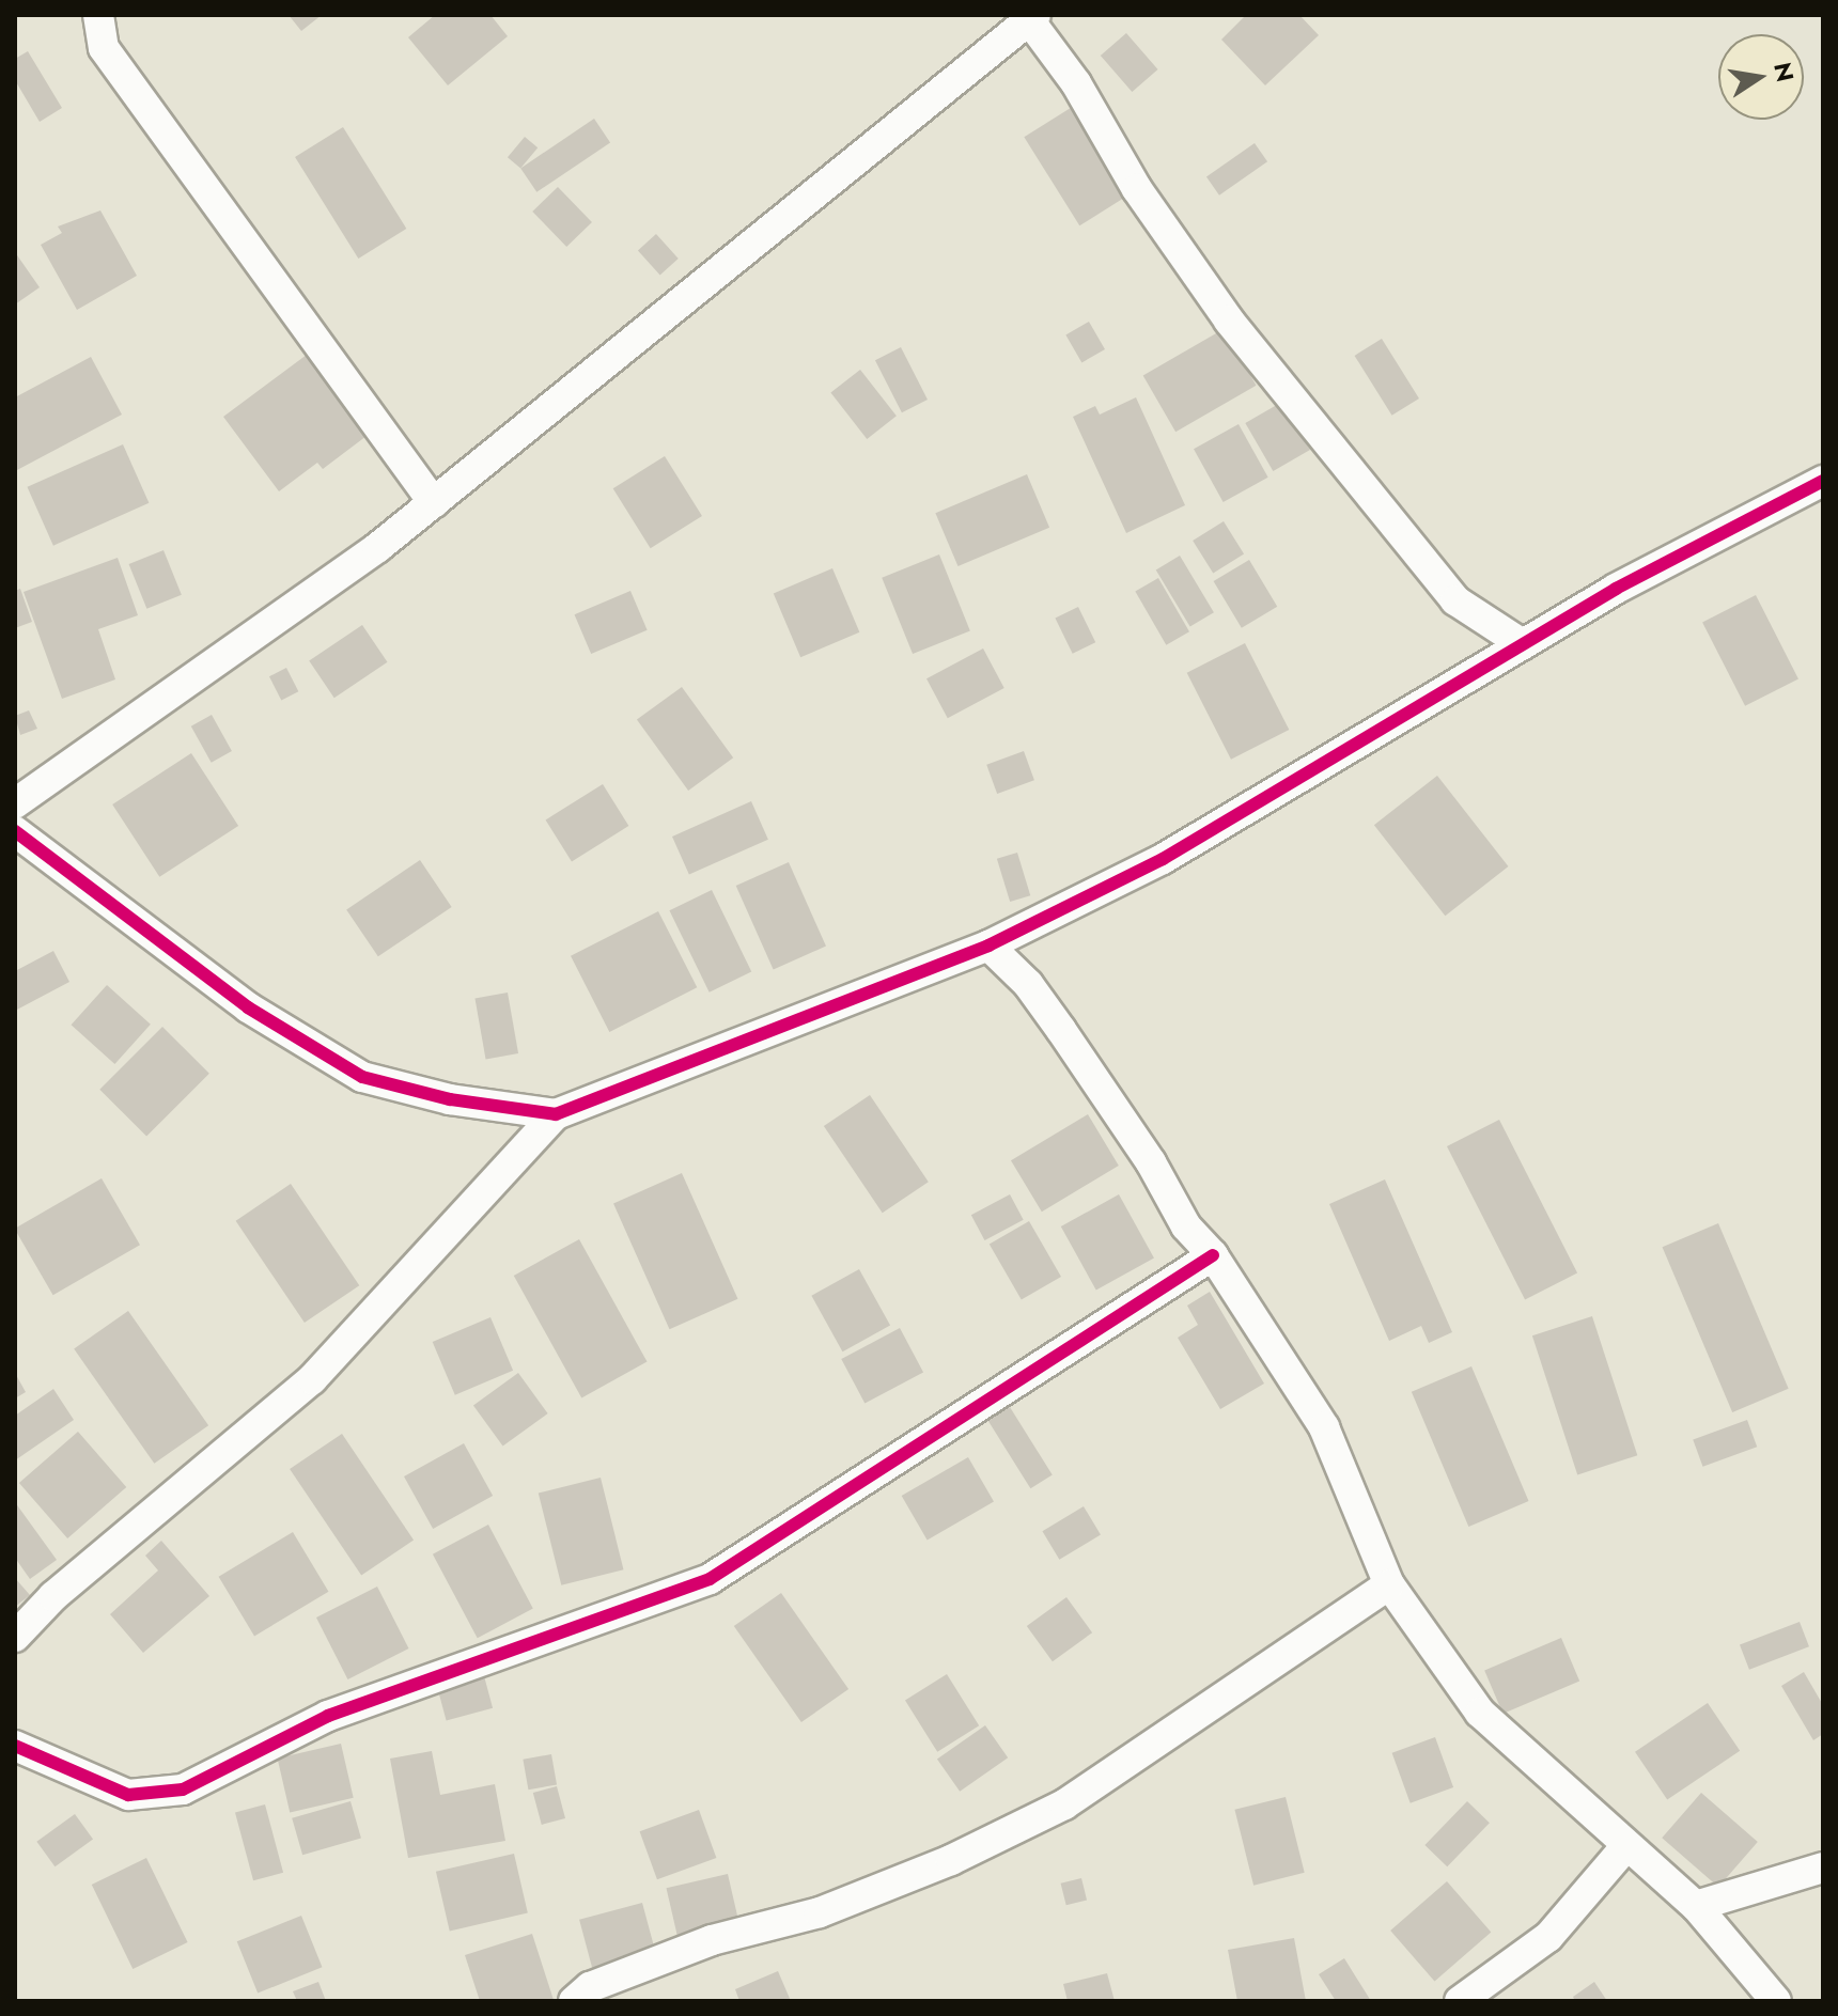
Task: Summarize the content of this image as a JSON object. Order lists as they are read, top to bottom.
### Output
{
  "north": "right"
}
